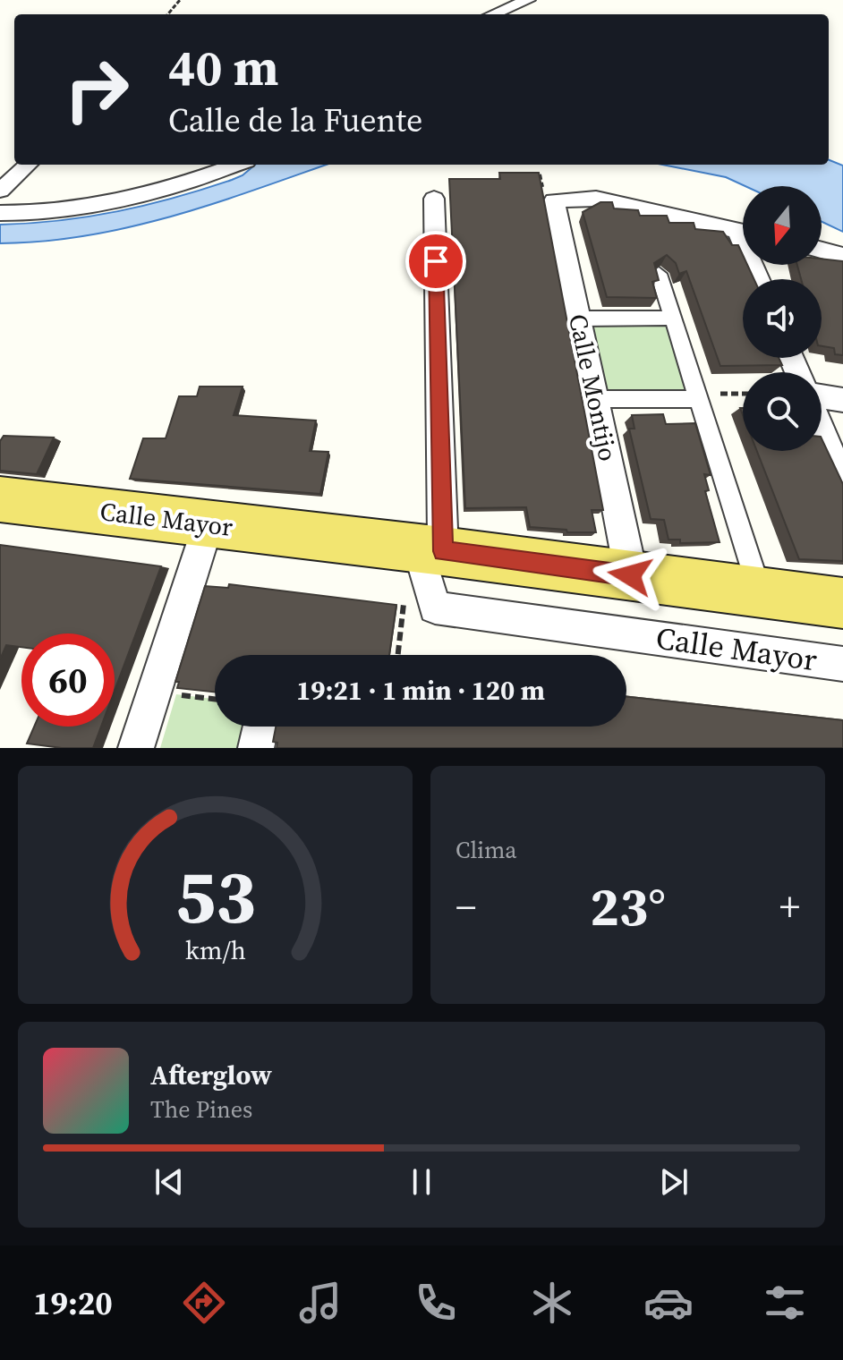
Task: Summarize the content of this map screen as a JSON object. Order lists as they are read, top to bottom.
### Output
{
  "streets": {
    "main road": ["Calle Mayor"],
    "street": ["Calle Montijo"]
  },
  "crossings": [
    ["Calle Montijo", "Calle Mayor"]
  ],
  "north": "bottom",
  "page": {
    "turn": ["40 m", "Calle de la Fuente"],
    "limit": "60",
    "trip": "19:21 · 1 min · 120 m",
    "tile": "Clima",
    "heat": ["−", "23°", "+"],
    "song": ["Afterglow", "The Pines"],
    "tabs": "19:20",
    "gauge": ["53", "km/h"]
  }
}
